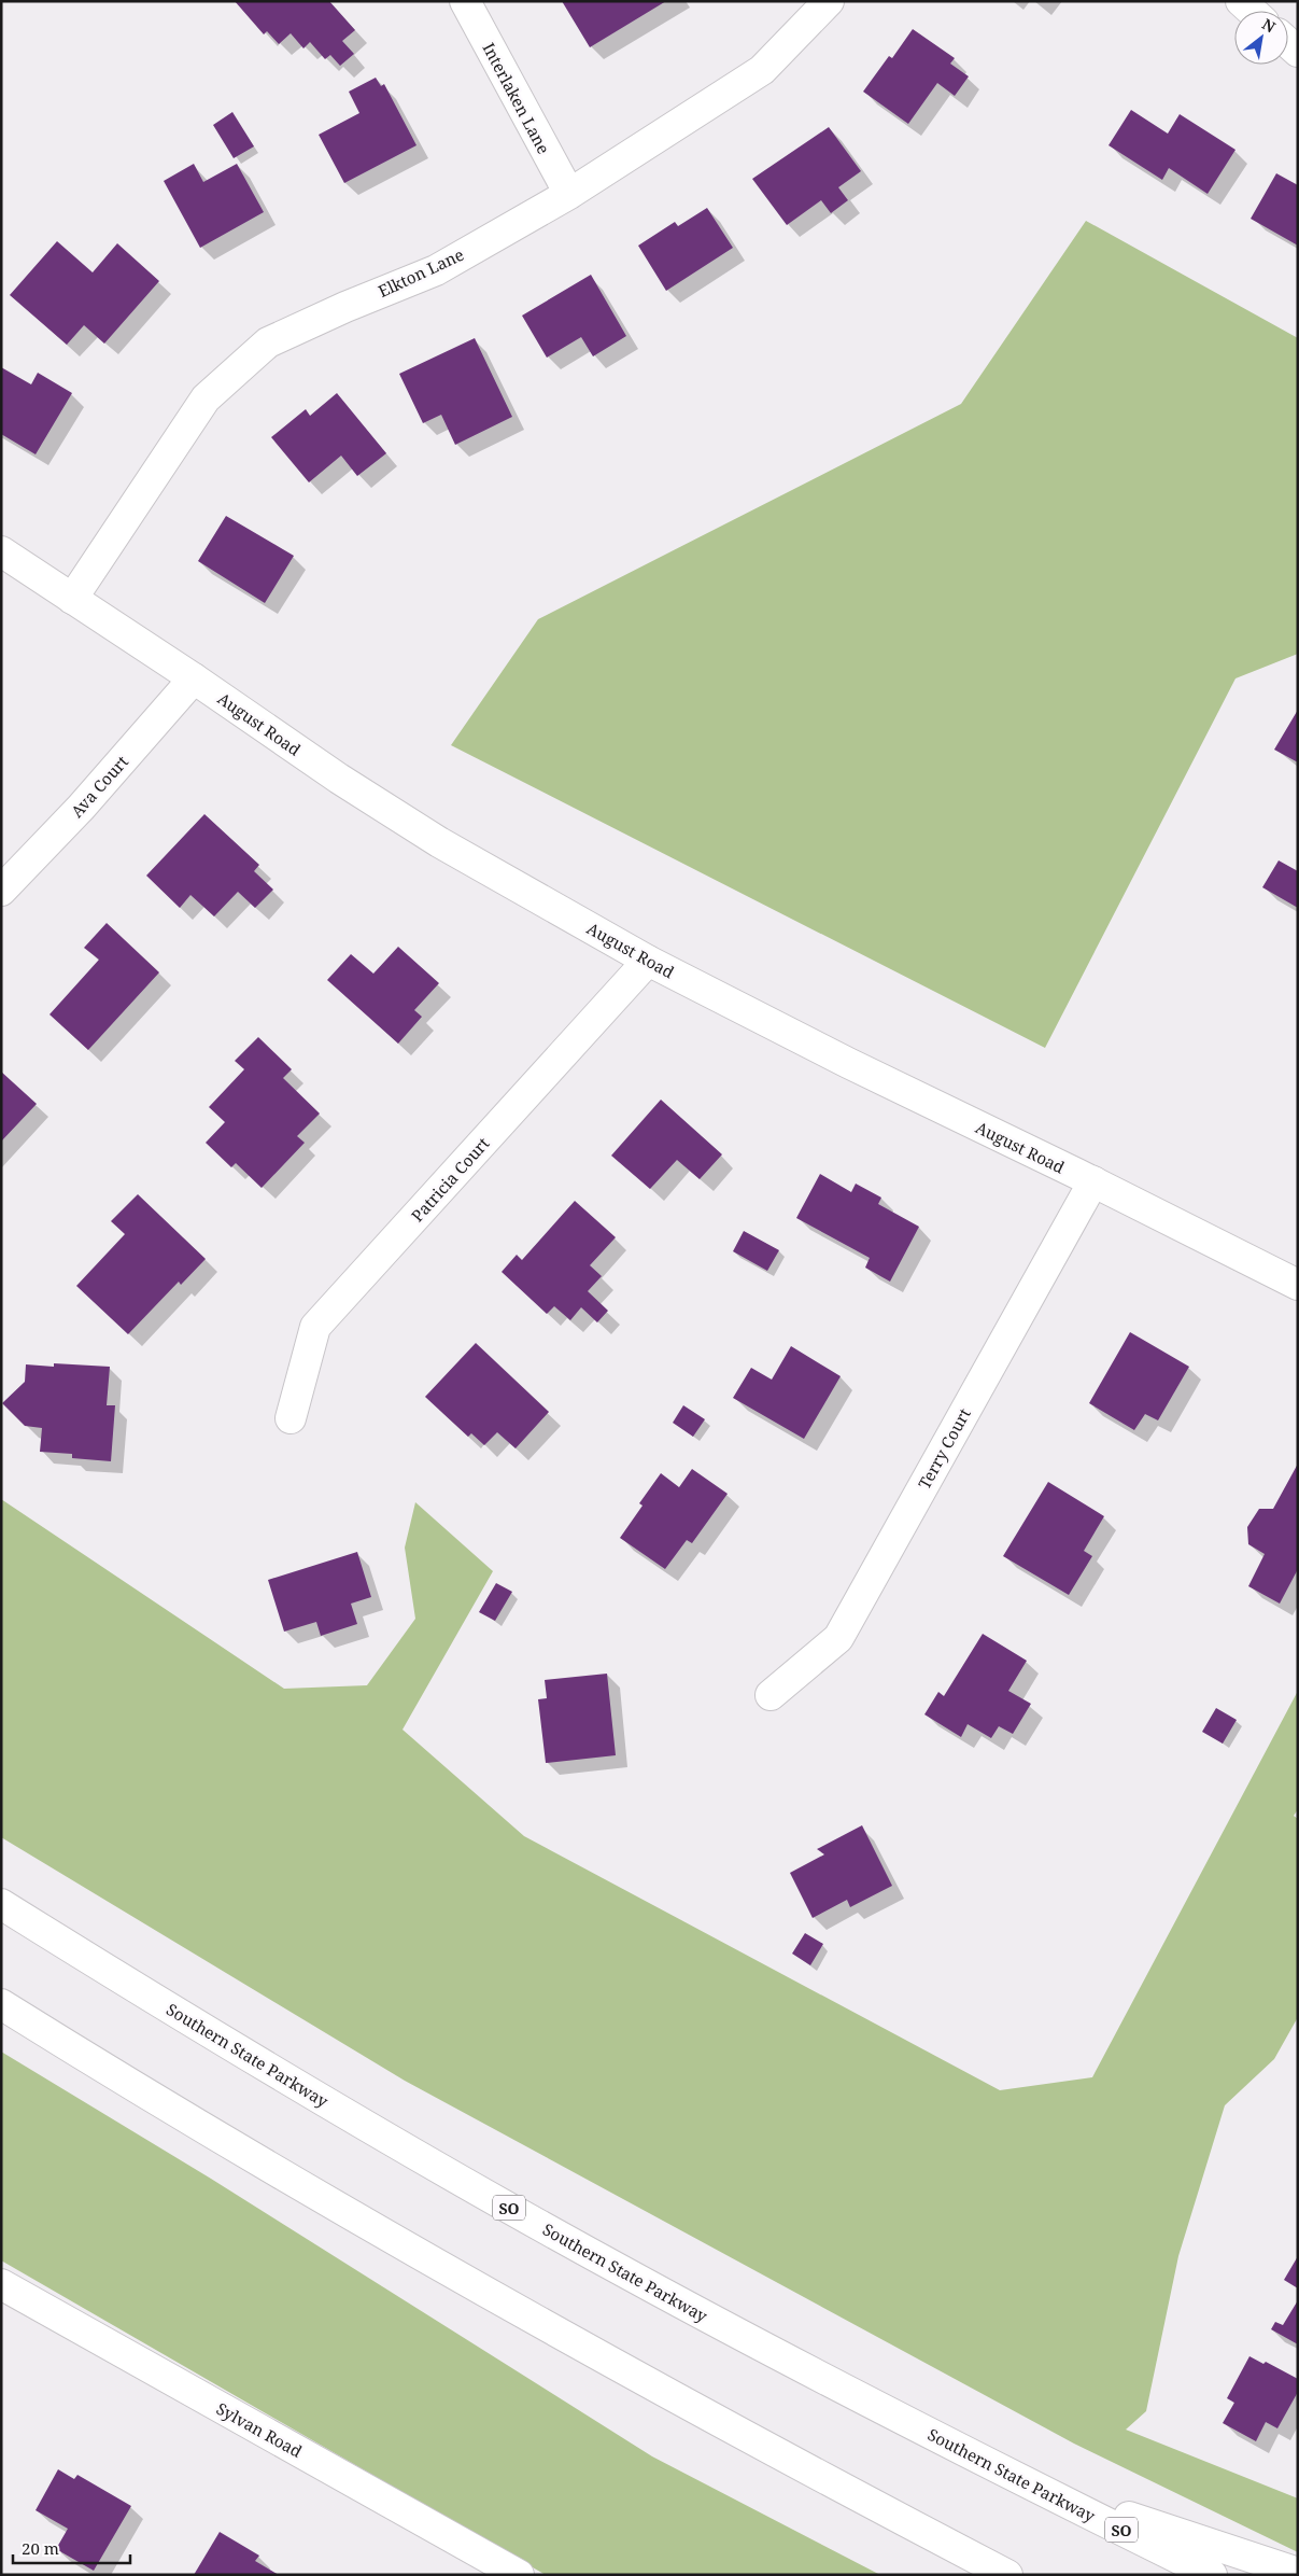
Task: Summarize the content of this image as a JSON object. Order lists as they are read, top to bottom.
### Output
{
  "streets": {
    "main road": [
      "Interlaken Lane",
      "Elkton Lane",
      "August Road",
      "Ava Court",
      "Patricia Court",
      "Terry Court",
      "Southern State Parkway",
      "SO",
      "Sylvan Road"
    ]
  },
  "crossings": [
    ["Interlaken Lane", "Elkton Lane"],
    ["Elkton Lane", "August Road"],
    ["August Road", "Ava Court"],
    ["August Road", "Patricia Court"],
    ["August Road", "Terry Court"]
  ],
  "scale_bar": "20 m",
  "north": "top right"
}
